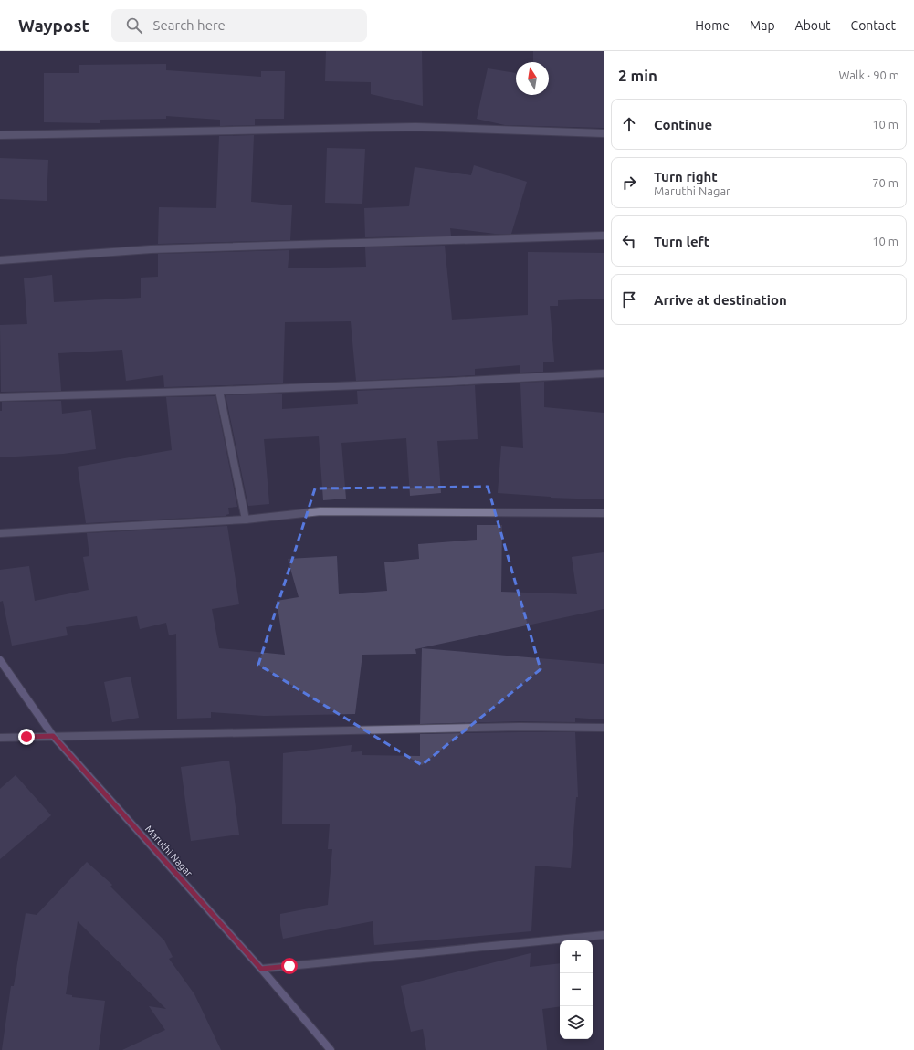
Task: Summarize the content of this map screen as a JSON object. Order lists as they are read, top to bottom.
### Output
{
  "streets": {
    "street": ["Maruthi Nagar"]
  },
  "north": "top",
  "page": {
    "header": "Waypost",
    "search": "Search here",
    "nav": [
      "Home",
      "Map",
      "About",
      "Contact"
    ],
    "heading": ["2 min", "Walk · 90 m"],
    "list": [
      ["Continue", "10 m"],
      ["Turn right", "Maruthi Nagar", "70 m"],
      ["Turn left", "10 m"],
      "Arrive at destination"
    ],
    "map_buttons": ["+", "−"]
  }
}
